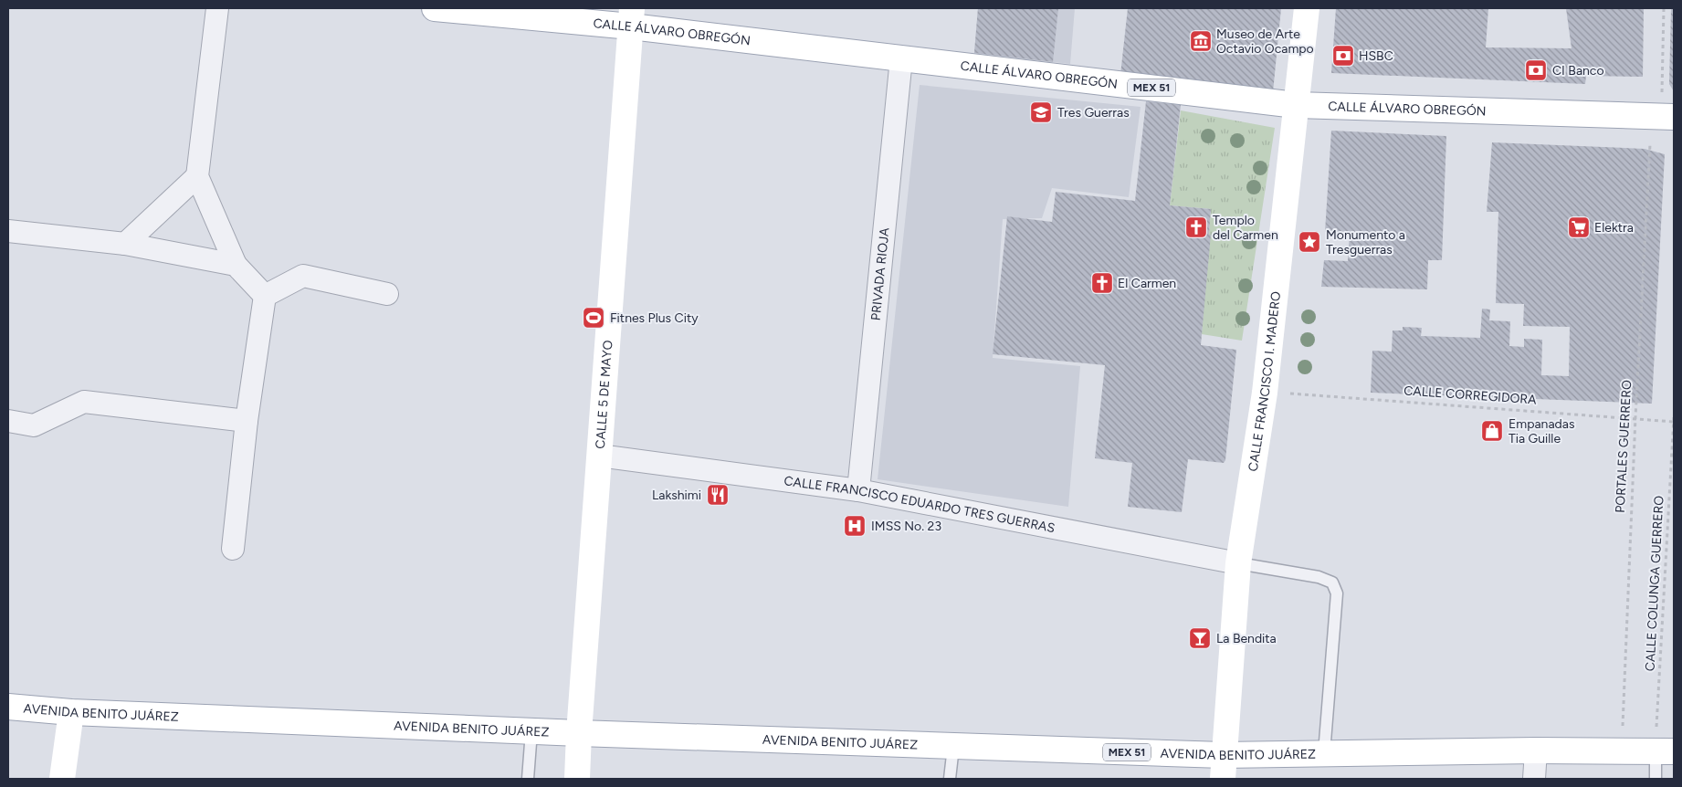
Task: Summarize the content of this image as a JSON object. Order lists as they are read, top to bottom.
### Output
{
  "streets": {
    "main road": [
      "CALLE ÁLVARO OBREGÓN",
      "MEX 51",
      "CALLE FRANCISCO I. MADERO",
      "CALLE 5 DE MAYO",
      "AVENIDA BENITO JUÁREZ"
    ],
    "street": ["PRIVADA RIOJA", "CALLE FRANCISCO EDUARDO TRES GUERRAS"],
    "path": ["CALLE CORREGIDORA", "PORTALES GUERRERO", "CALLE COLUNGA GUERRERO"]
  },
  "crossings": [
    ["CALLE ÁLVARO OBREGÓN", "PRIVADA RIOJA"],
    ["CALLE ÁLVARO OBREGÓN", "CALLE FRANCISCO I. MADERO"],
    ["CALLE ÁLVARO OBREGÓN", "CALLE 5 DE MAYO"],
    ["PRIVADA RIOJA", "CALLE FRANCISCO EDUARDO TRES GUERRAS"],
    ["CALLE FRANCISCO I. MADERO", "CALLE CORREGIDORA"],
    ["CALLE FRANCISCO I. MADERO", "CALLE FRANCISCO EDUARDO TRES GUERRAS"],
    ["CALLE FRANCISCO I. MADERO", "AVENIDA BENITO JUÁREZ"],
    ["CALLE 5 DE MAYO", "CALLE FRANCISCO EDUARDO TRES GUERRAS"],
    ["CALLE 5 DE MAYO", "AVENIDA BENITO JUÁREZ"],
    ["CALLE CORREGIDORA", "PORTALES GUERRERO"],
    ["CALLE CORREGIDORA", "CALLE COLUNGA GUERRERO"],
    ["PORTALES GUERRERO", "AVENIDA BENITO JUÁREZ"],
    ["CALLE COLUNGA GUERRERO", "AVENIDA BENITO JUÁREZ"]
  ],
  "places": {
    "museum": ["Museo de Arte Octavio Ocampo"],
    "bank": ["HSBC", "CI Banco"],
    "school or university": ["Tres Guerras"],
    "church": ["Templo del Carmen", "El Carmen"],
    "supermarket": ["Elektra"],
    "place": ["Monumento a Tresguerras"],
    "sports": ["Fitnes Plus City"],
    "shop": ["Empanadas Tia Guille"],
    "restaurant": ["Lakshimi"],
    "hospital": ["IMSS No. 23"],
    "bar": ["La Bendita"]
  }
}
